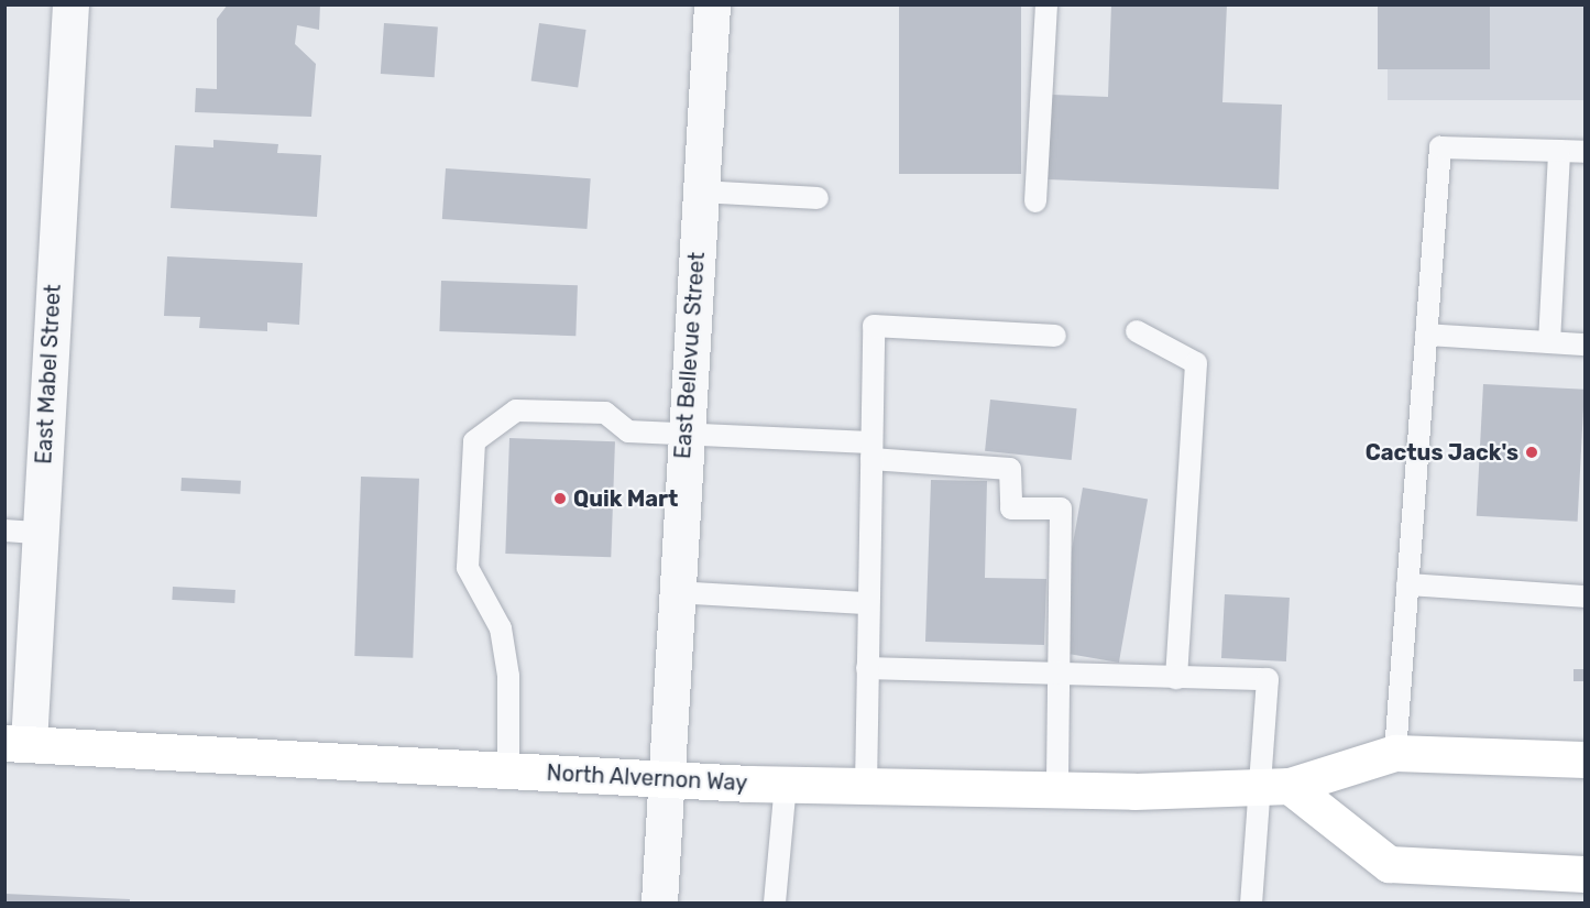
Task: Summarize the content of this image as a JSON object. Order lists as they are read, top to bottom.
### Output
{
  "streets": {
    "main road": ["North Alvernon Way"],
    "street": ["East Bellevue Street", "East Mabel Street"]
  },
  "crossings": [
    ["East Bellevue Street", "North Alvernon Way"],
    ["East Mabel Street", "North Alvernon Way"]
  ],
  "places": ["Cactus Jack's", "Quik Mart"]
}
